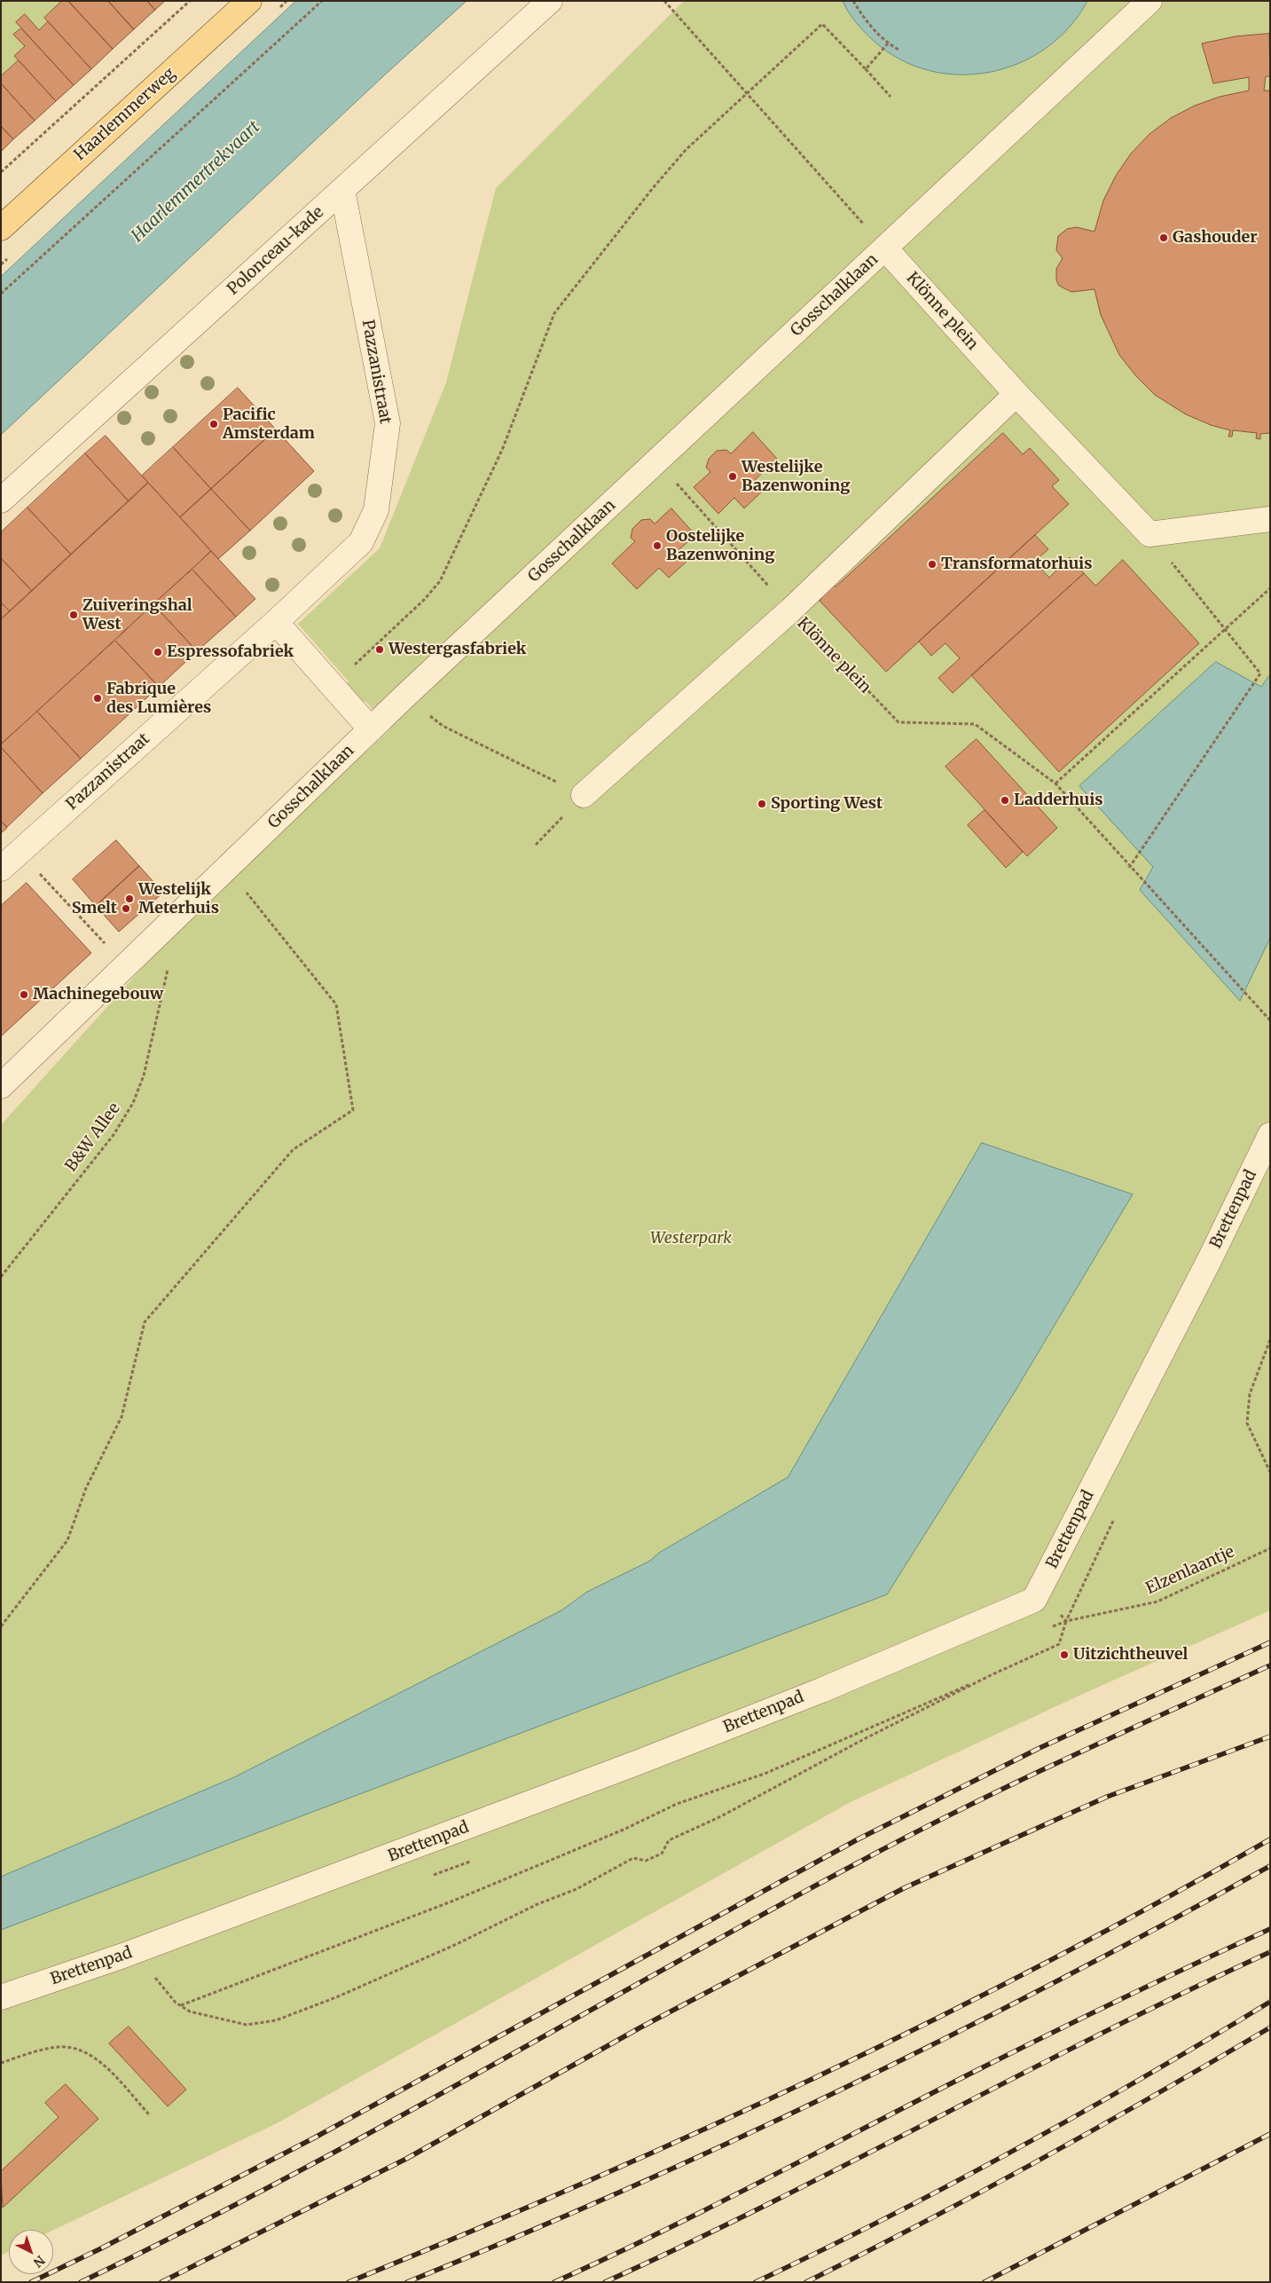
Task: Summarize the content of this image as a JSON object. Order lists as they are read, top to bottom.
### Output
{
  "streets": {
    "main road": ["Haarlemmerweg"],
    "street": [
      "Polonceau-kade",
      "Gosschalklaan",
      "Klönne plein",
      "Pazzanistraat",
      "Brettenpad"
    ],
    "path": ["B&W Allee", "Elzenlaantje"]
  },
  "crossings": [
    ["Polonceau-kade", "Pazzanistraat"],
    ["Gosschalklaan", "Klönne plein"]
  ],
  "water": ["Haarlemmertrekvaart"],
  "parks": ["Westerpark"],
  "places": [
    "Gashouder",
    "Pacific Amsterdam",
    "Westelijke Bazenwoning",
    "Oostelijke Bazenwoning",
    "Transformatorhuis",
    "Zuiveringshal West",
    "Westergasfabriek",
    "Espressofabriek",
    "Fabrique des Lumières",
    "Ladderhuis",
    "Sporting West",
    "Westelijk Meterhuis",
    "Smelt",
    "Machinegebouw",
    "Uitzichtheuvel"
  ],
  "north": "bottom right"
}
